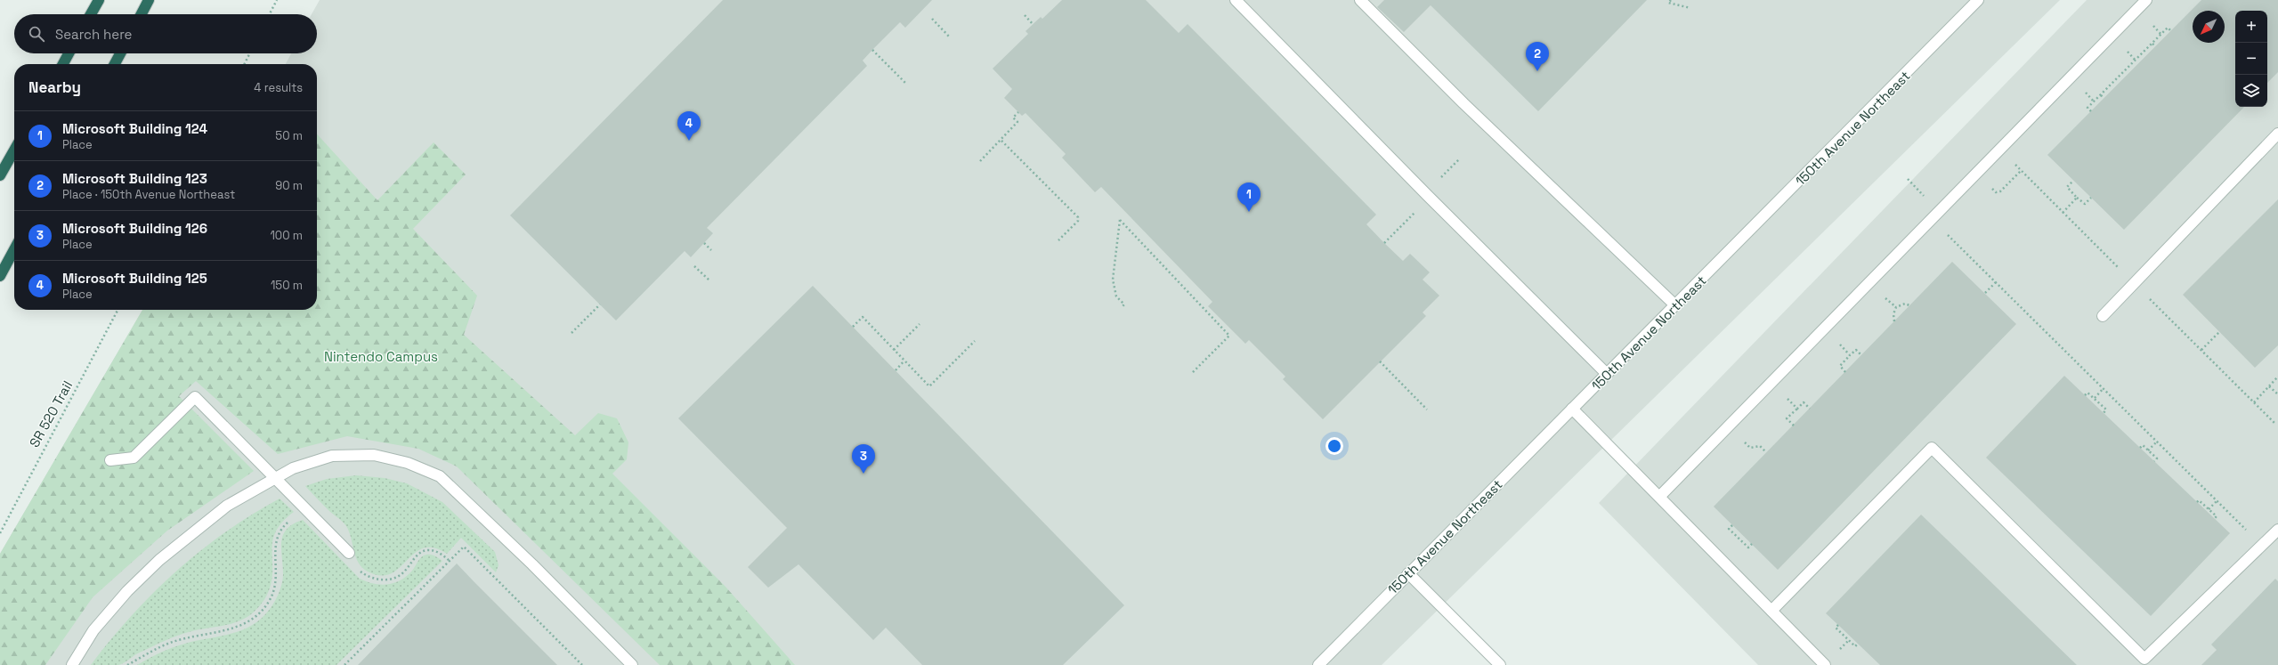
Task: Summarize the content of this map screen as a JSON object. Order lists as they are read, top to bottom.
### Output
{
  "streets": {
    "street": ["150th Avenue Northeast"],
    "path": ["SR 520 Trail"]
  },
  "parks": ["Nintendo Campus"],
  "north": "bottom left",
  "page": {
    "map_buttons": ["+", "−"],
    "search": "Search here",
    "pins": [
      "2",
      "4",
      "1",
      "3"
    ],
    "heading": ["Nearby", "4 results"],
    "list": [
      {
        "mark": "1",
        "name": "Microsoft Building 124",
        "note": "Place",
        "value": "50 m"
      },
      {
        "mark": "2",
        "name": "Microsoft Building 123",
        "note": "Place · 150th Avenue Northeast",
        "value": "90 m"
      },
      {
        "mark": "3",
        "name": "Microsoft Building 126",
        "note": "Place",
        "value": "100 m"
      },
      {
        "mark": "4",
        "name": "Microsoft Building 125",
        "note": "Place",
        "value": "150 m"
      }
    ]
  }
}
